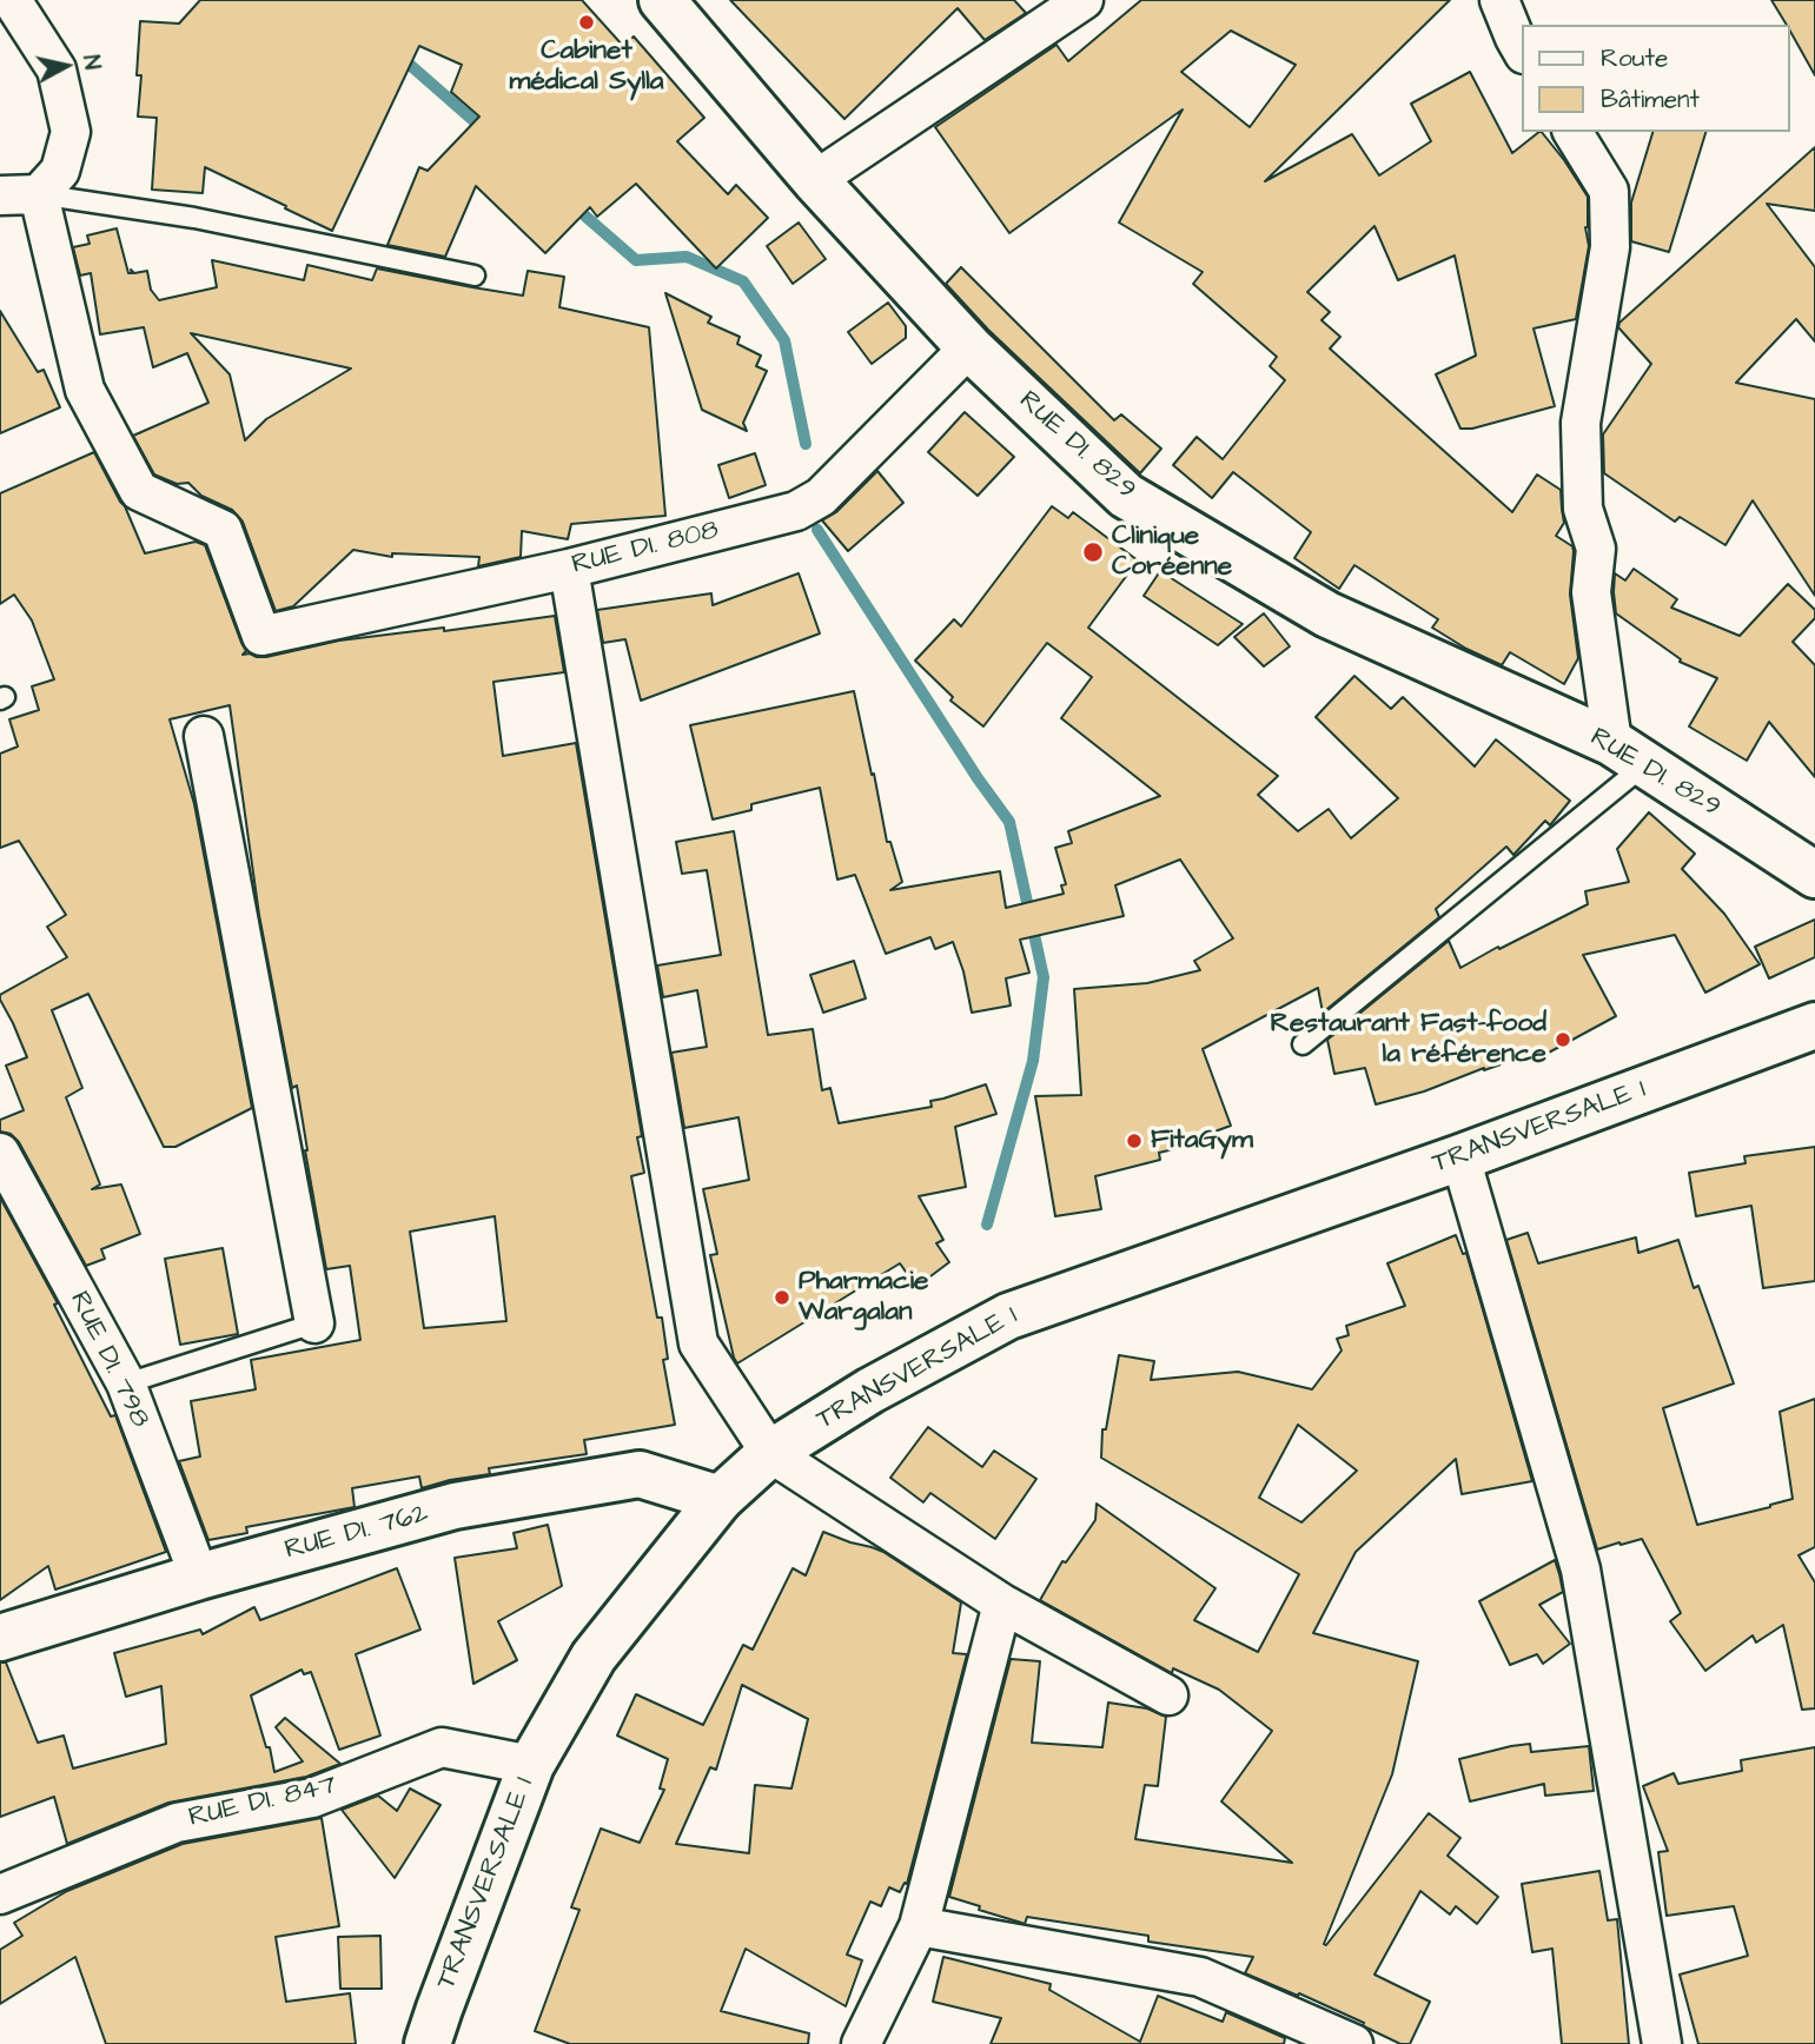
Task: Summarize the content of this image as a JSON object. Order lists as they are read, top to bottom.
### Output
{
  "streets": {
    "street": [
      "RUE DI. 829",
      "RUE DI. 808",
      "TRANSVERSALE 1",
      "RUE DI. 798",
      "RUE DI. 762",
      "RUE DI. 847"
    ]
  },
  "crossings": [
    ["RUE DI. 829", "RUE DI. 808"],
    ["TRANSVERSALE 1", "RUE DI. 762"],
    ["TRANSVERSALE 1", "RUE DI. 847"],
    ["RUE DI. 798", "RUE DI. 762"]
  ],
  "places": [
    "Cabinet médical Sylla",
    "Clinique Coréenne",
    "Restaurant Fast-food la référence",
    "FitaGym",
    "Pharmacie Wargalan"
  ],
  "legend": ["Route", "Bâtiment"],
  "north": "right"
}
